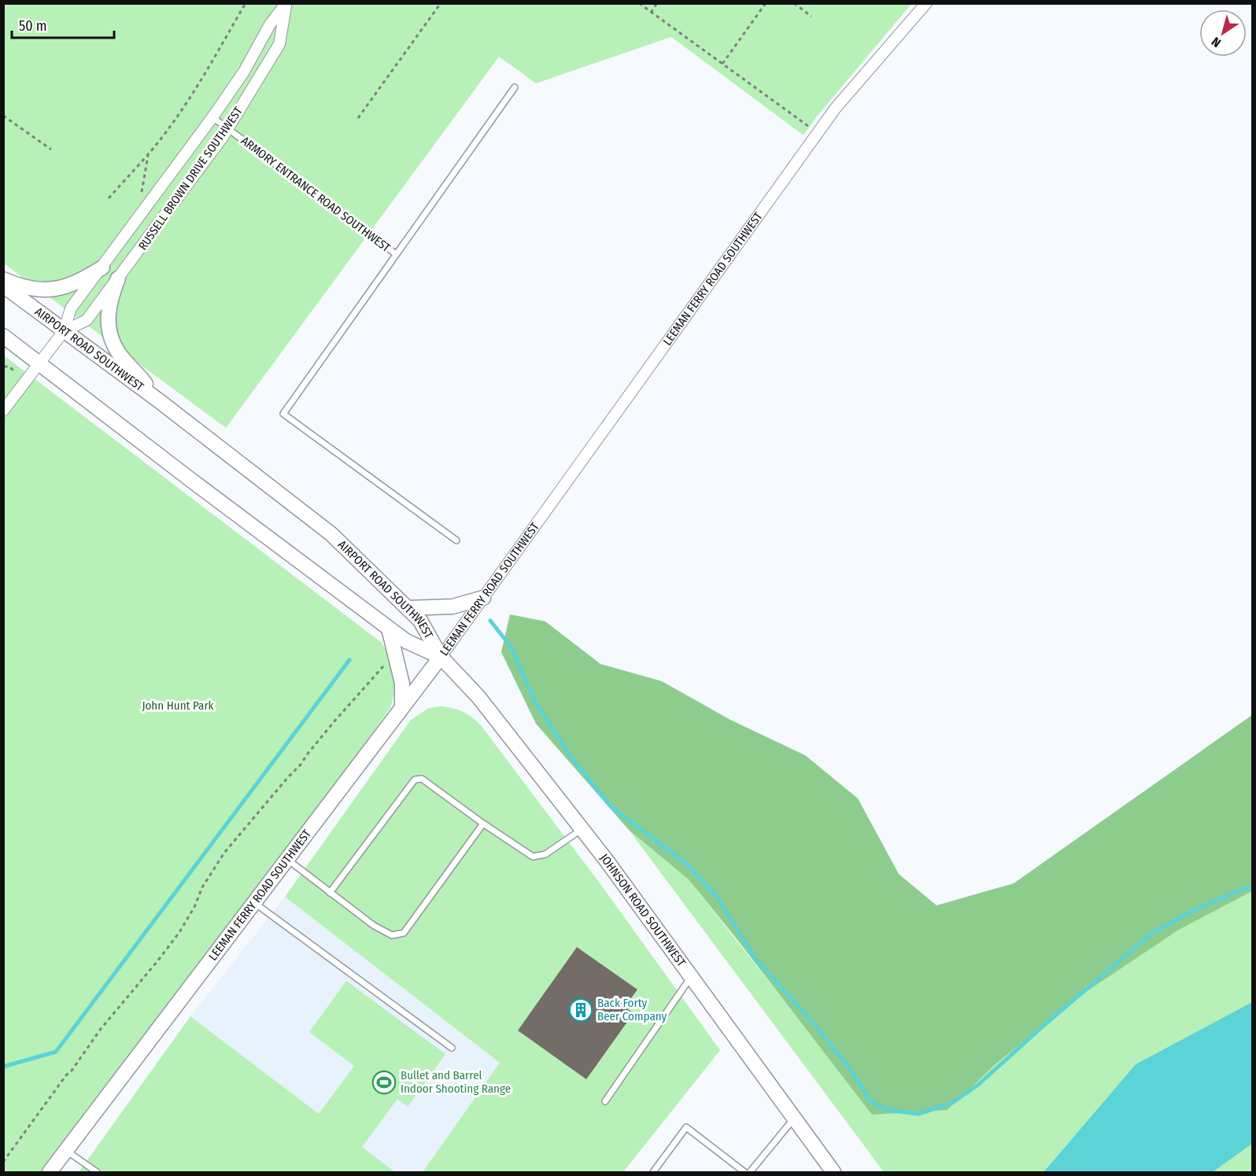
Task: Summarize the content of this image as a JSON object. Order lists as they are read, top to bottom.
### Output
{
  "streets": {
    "street": [
      "RUSSELL BROWN DRIVE SOUTHWEST",
      "LEEMAN FERRY ROAD SOUTHWEST",
      "AIRPORT ROAD SOUTHWEST",
      "JOHNSON ROAD SOUTHWEST"
    ],
    "lane": ["ARMORY ENTRANCE ROAD SOUTHWEST"]
  },
  "crossings": [
    ["RUSSELL BROWN DRIVE SOUTHWEST", "ARMORY ENTRANCE ROAD SOUTHWEST"],
    ["RUSSELL BROWN DRIVE SOUTHWEST", "AIRPORT ROAD SOUTHWEST"],
    ["LEEMAN FERRY ROAD SOUTHWEST", "AIRPORT ROAD SOUTHWEST"],
    ["LEEMAN FERRY ROAD SOUTHWEST", "JOHNSON ROAD SOUTHWEST"],
    ["AIRPORT ROAD SOUTHWEST", "JOHNSON ROAD SOUTHWEST"]
  ],
  "parks": ["John Hunt Park"],
  "places": {
    "building": ["Back Forty Beer Company"],
    "sports": ["Bullet and Barrel Indoor Shooting Range"]
  },
  "scale_bar": "50 m",
  "north": "bottom left"
}
